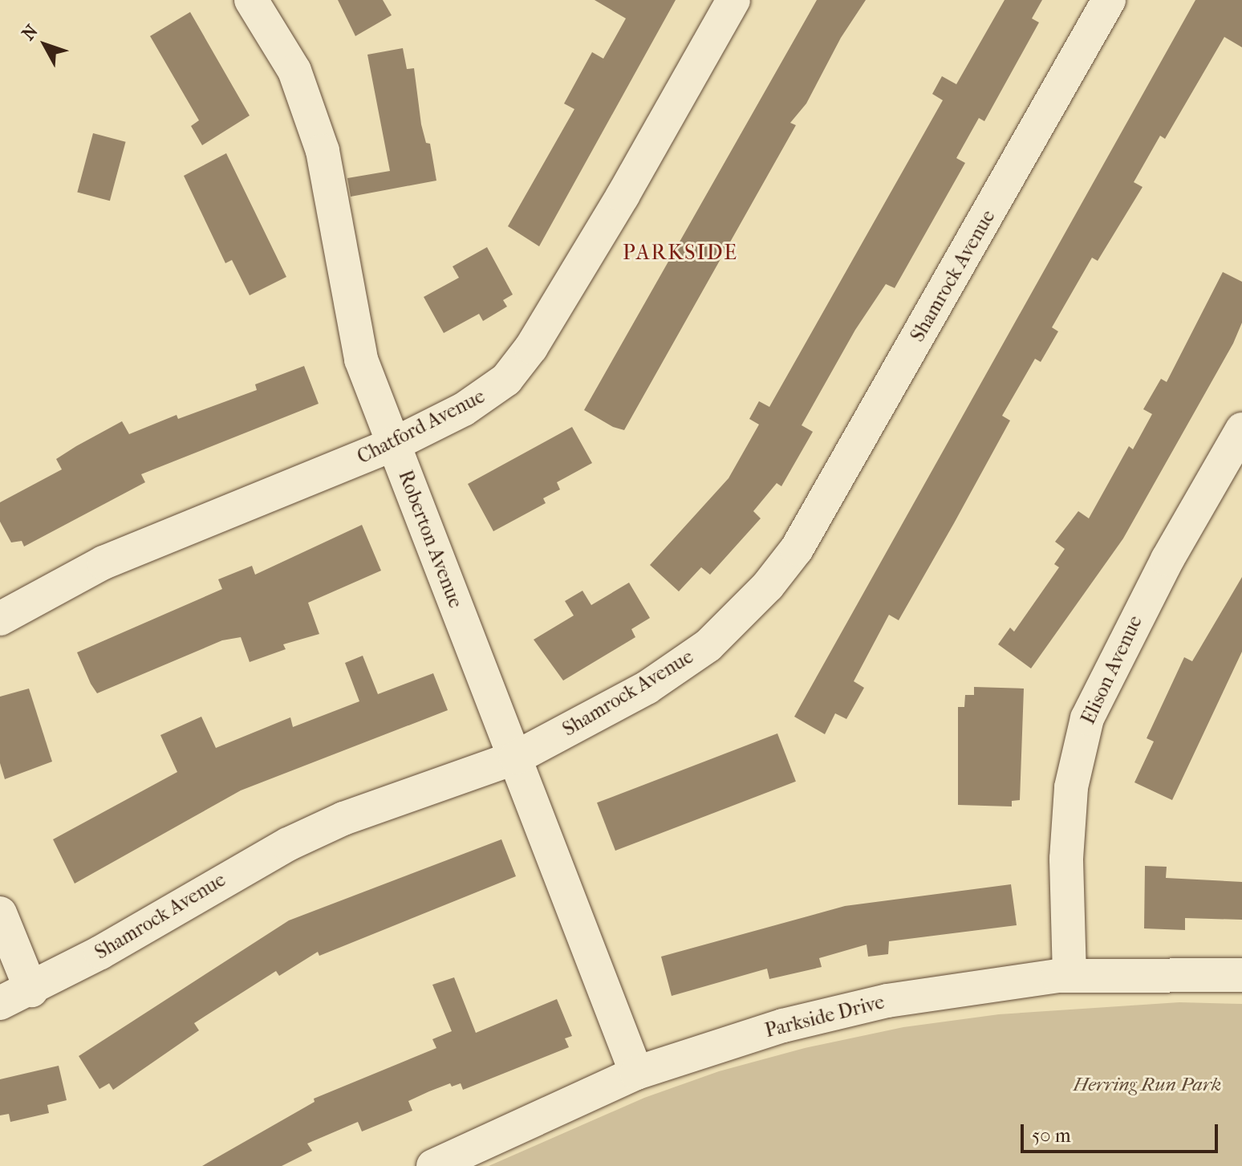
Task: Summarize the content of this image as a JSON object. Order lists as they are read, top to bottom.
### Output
{
  "streets": {
    "street": [
      "Shamrock Avenue",
      "Chatford Avenue",
      "Roberton Avenue",
      "Elison Avenue",
      "Parkside Drive"
    ]
  },
  "crossings": [
    ["Shamrock Avenue", "Roberton Avenue"],
    ["Chatford Avenue", "Roberton Avenue"],
    ["Roberton Avenue", "Parkside Drive"],
    ["Elison Avenue", "Parkside Drive"]
  ],
  "districts": ["PARKSIDE"],
  "parks": ["Herring Run Park"],
  "scale_bar": "50 m",
  "north": "top left"
}
